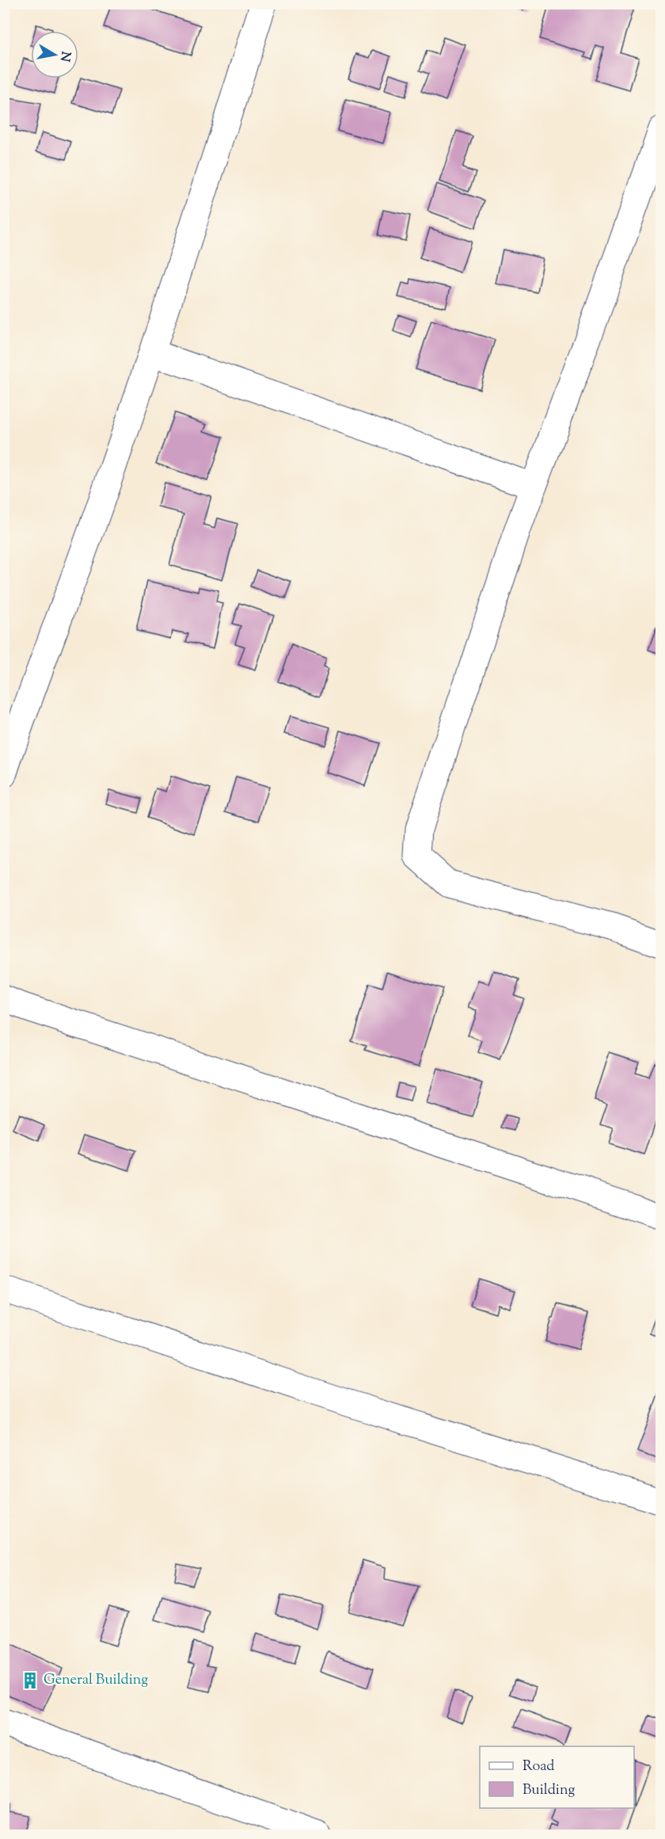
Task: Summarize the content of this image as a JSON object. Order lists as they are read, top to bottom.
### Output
{
  "places": {
    "building": ["General Building"]
  },
  "legend": ["Road", "Building"],
  "north": "right"
}
